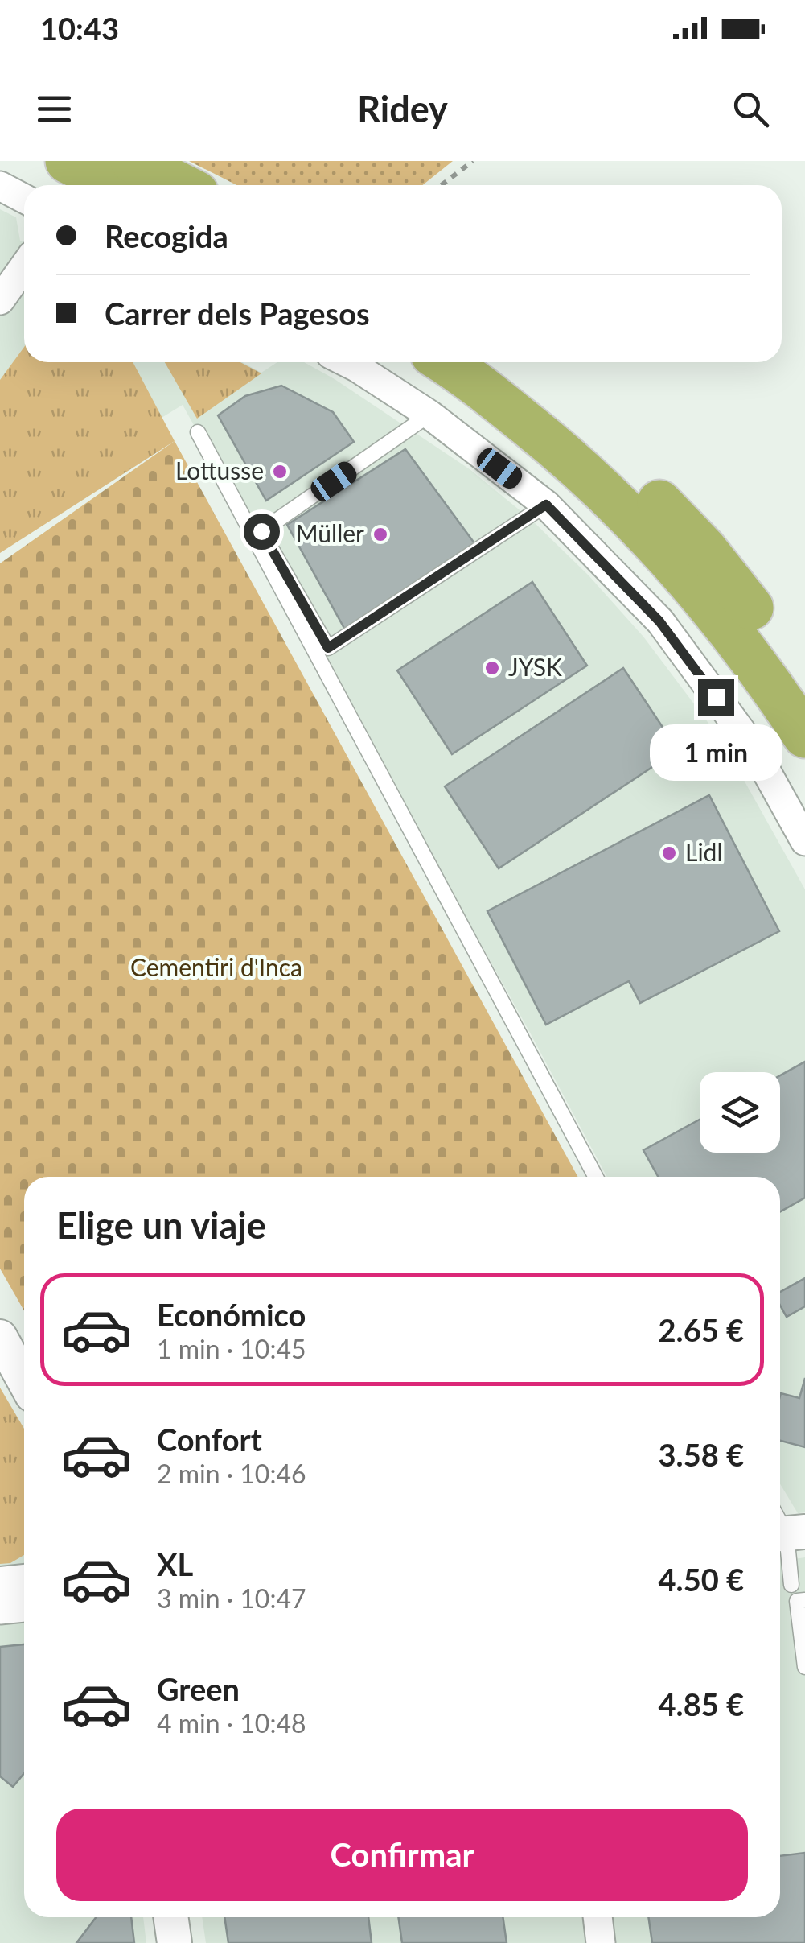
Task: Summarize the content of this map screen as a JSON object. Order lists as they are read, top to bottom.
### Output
{
  "parks": ["Cementiri d'Inca"],
  "places": [
    "Lottusse",
    "Müller",
    "JYSK",
    "Lidl"
  ],
  "page": {
    "status": "10:43",
    "header": "Ridey",
    "banner": ["Recogida", "Carrer dels Pagesos"],
    "bubble": "1 min",
    "heading": "Elige un viaje",
    "list": [
      {
        "name": "Económico",
        "note": "1 min · 10:45",
        "value": "2.65 €"
      },
      {
        "name": "Confort",
        "note": "2 min · 10:46",
        "value": "3.58 €"
      },
      {
        "name": "XL",
        "note": "3 min · 10:47",
        "value": "4.50 €"
      },
      {
        "name": "Green",
        "note": "4 min · 10:48",
        "value": "4.85 €"
      }
    ],
    "buttons": "Confirmar"
  }
}
